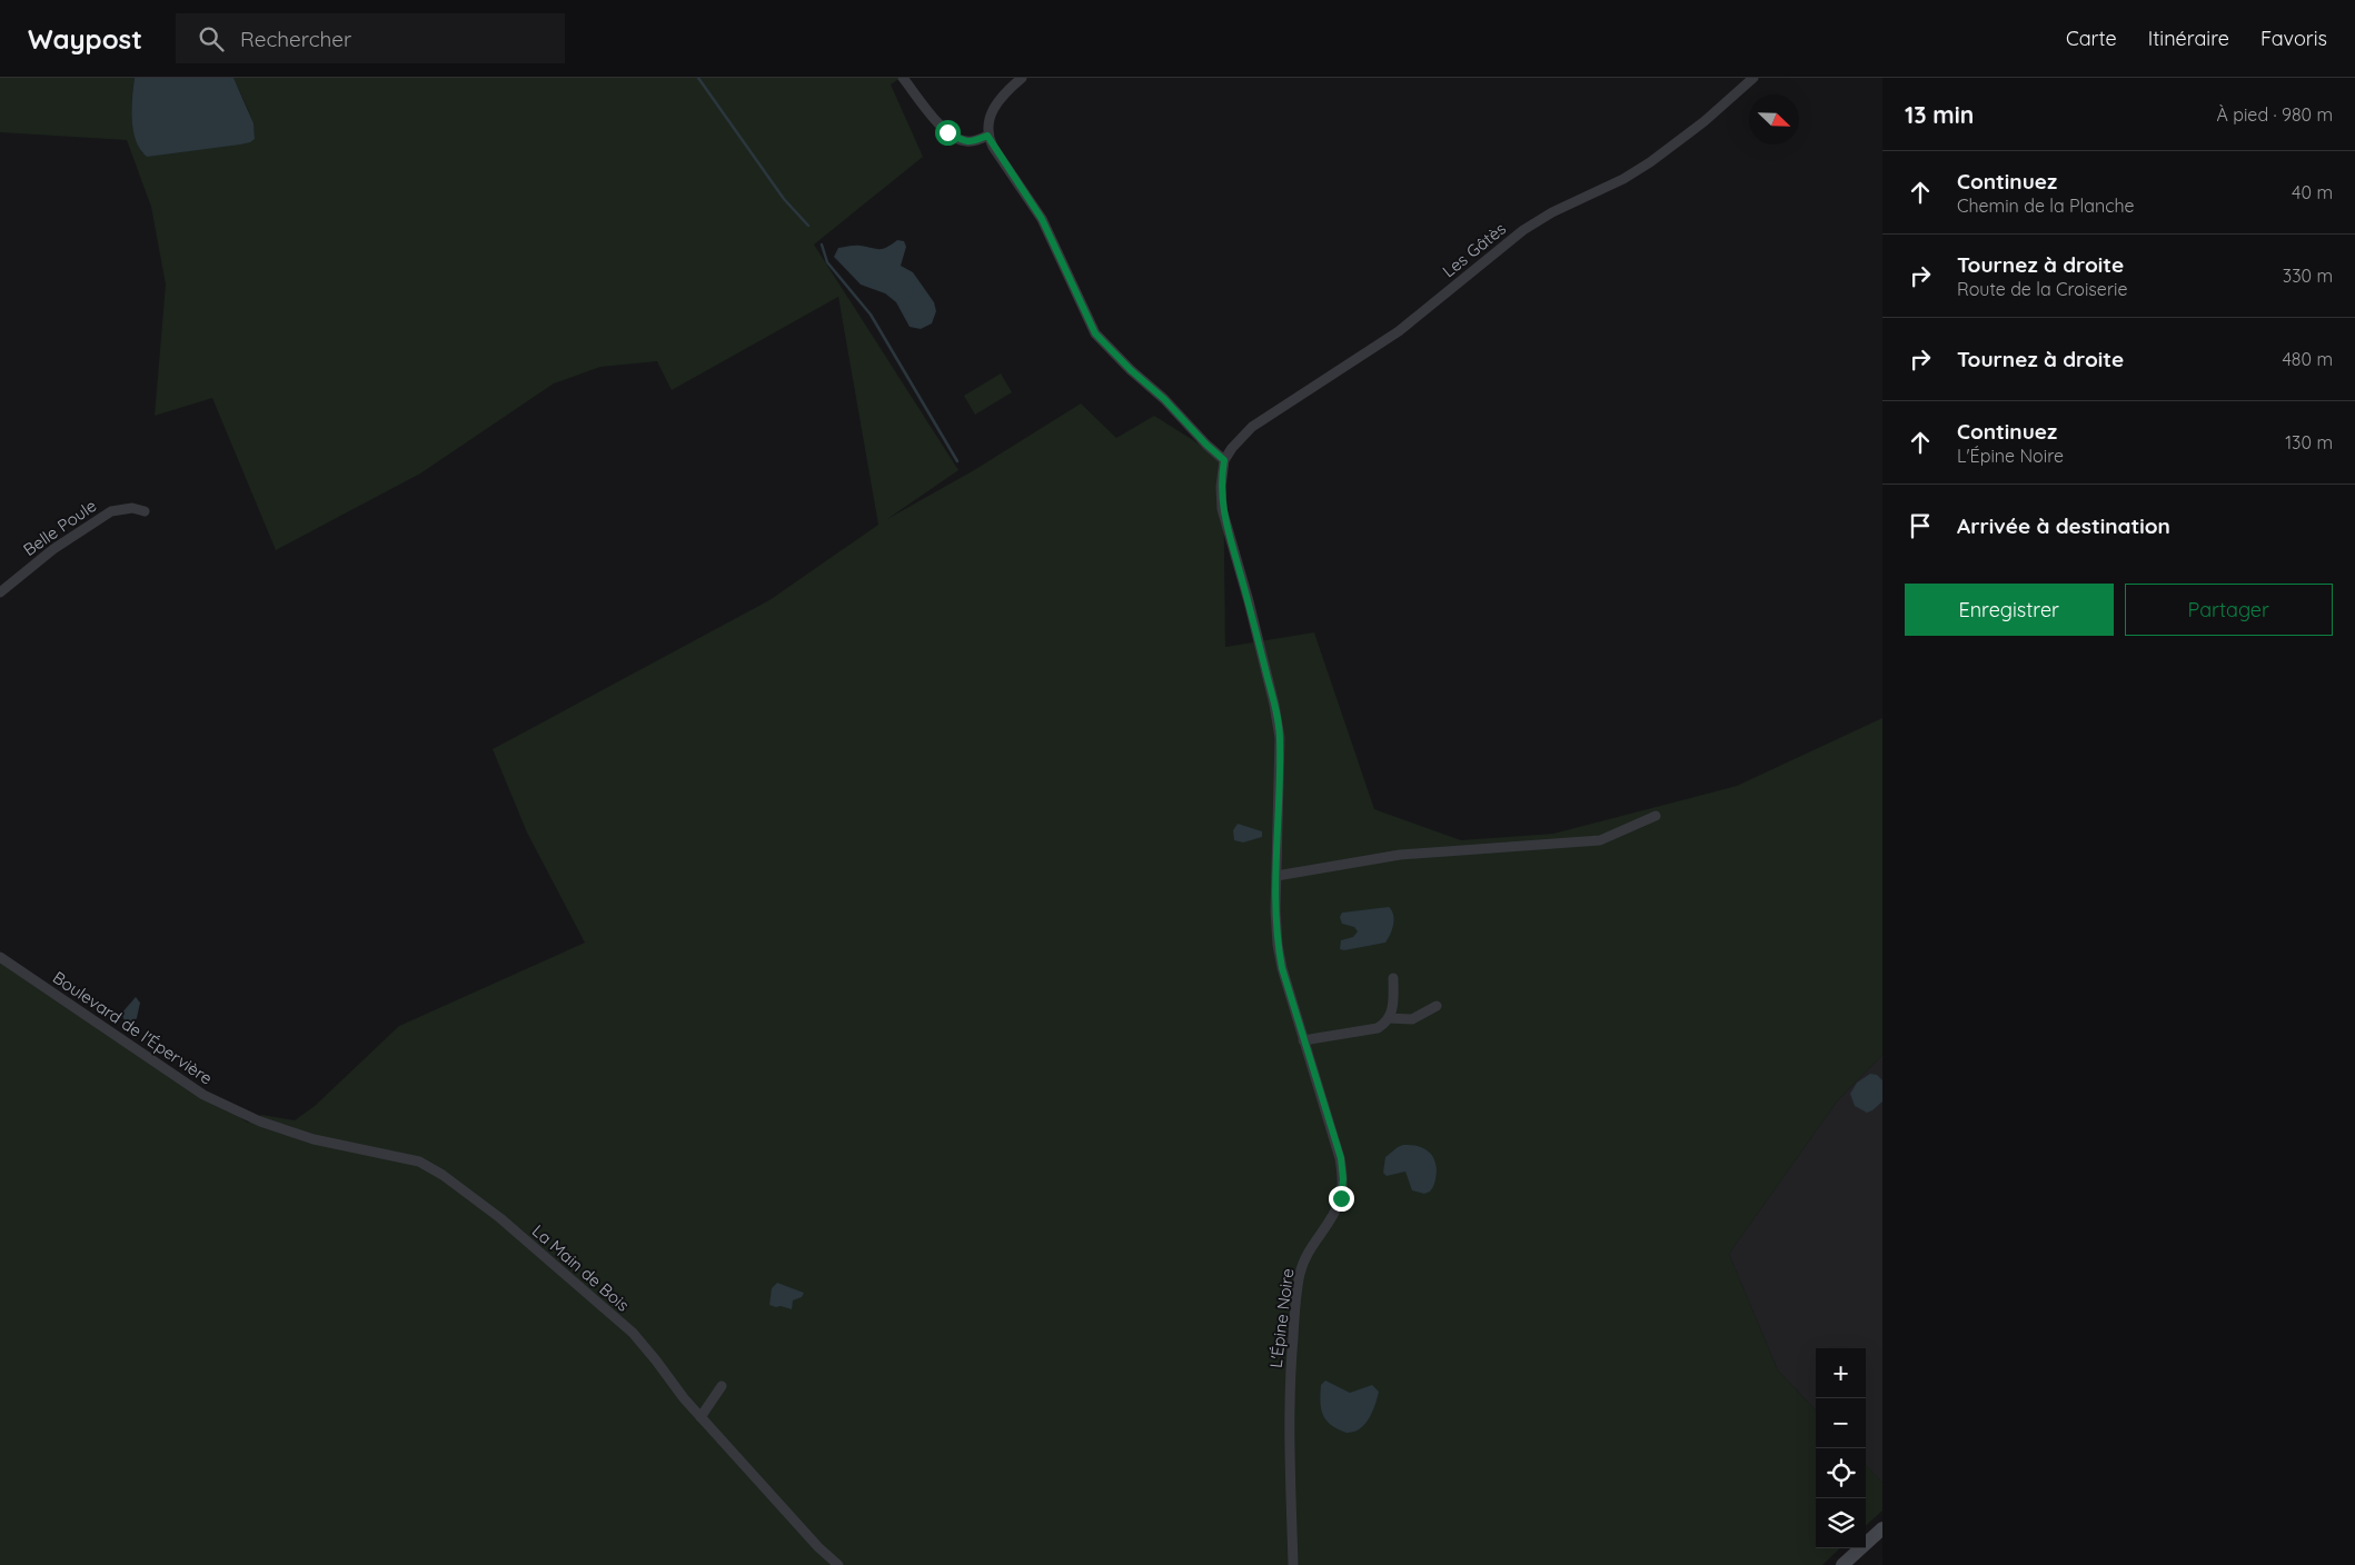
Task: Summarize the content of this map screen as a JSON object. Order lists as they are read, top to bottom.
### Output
{
  "streets": {
    "street": [
      "Les Gâtès",
      "Belle Poule",
      "Boulevard de l'Épervière",
      "La Main de Bois",
      "L'Épine Noire"
    ]
  },
  "crossings": [
    ["Les Gâtès", "L'Épine Noire"],
    ["Boulevard de l'Épervière", "La Main de Bois"]
  ],
  "north": "bottom right",
  "page": {
    "header": "Waypost",
    "search": "Rechercher",
    "nav": ["Carte", "Itinéraire", "Favoris"],
    "heading": ["13 min", "À pied · 980 m"],
    "list": [
      ["Continuez", "Chemin de la Planche", "40 m"],
      ["Tournez à droite", "Route de la Croiserie", "330 m"],
      ["Tournez à droite", "480 m"],
      ["Continuez", "L'Épine Noire", "130 m"],
      "Arrivée à destination"
    ],
    "buttons": ["Enregistrer", "Partager"],
    "map_buttons": ["+", "−"]
  }
}
